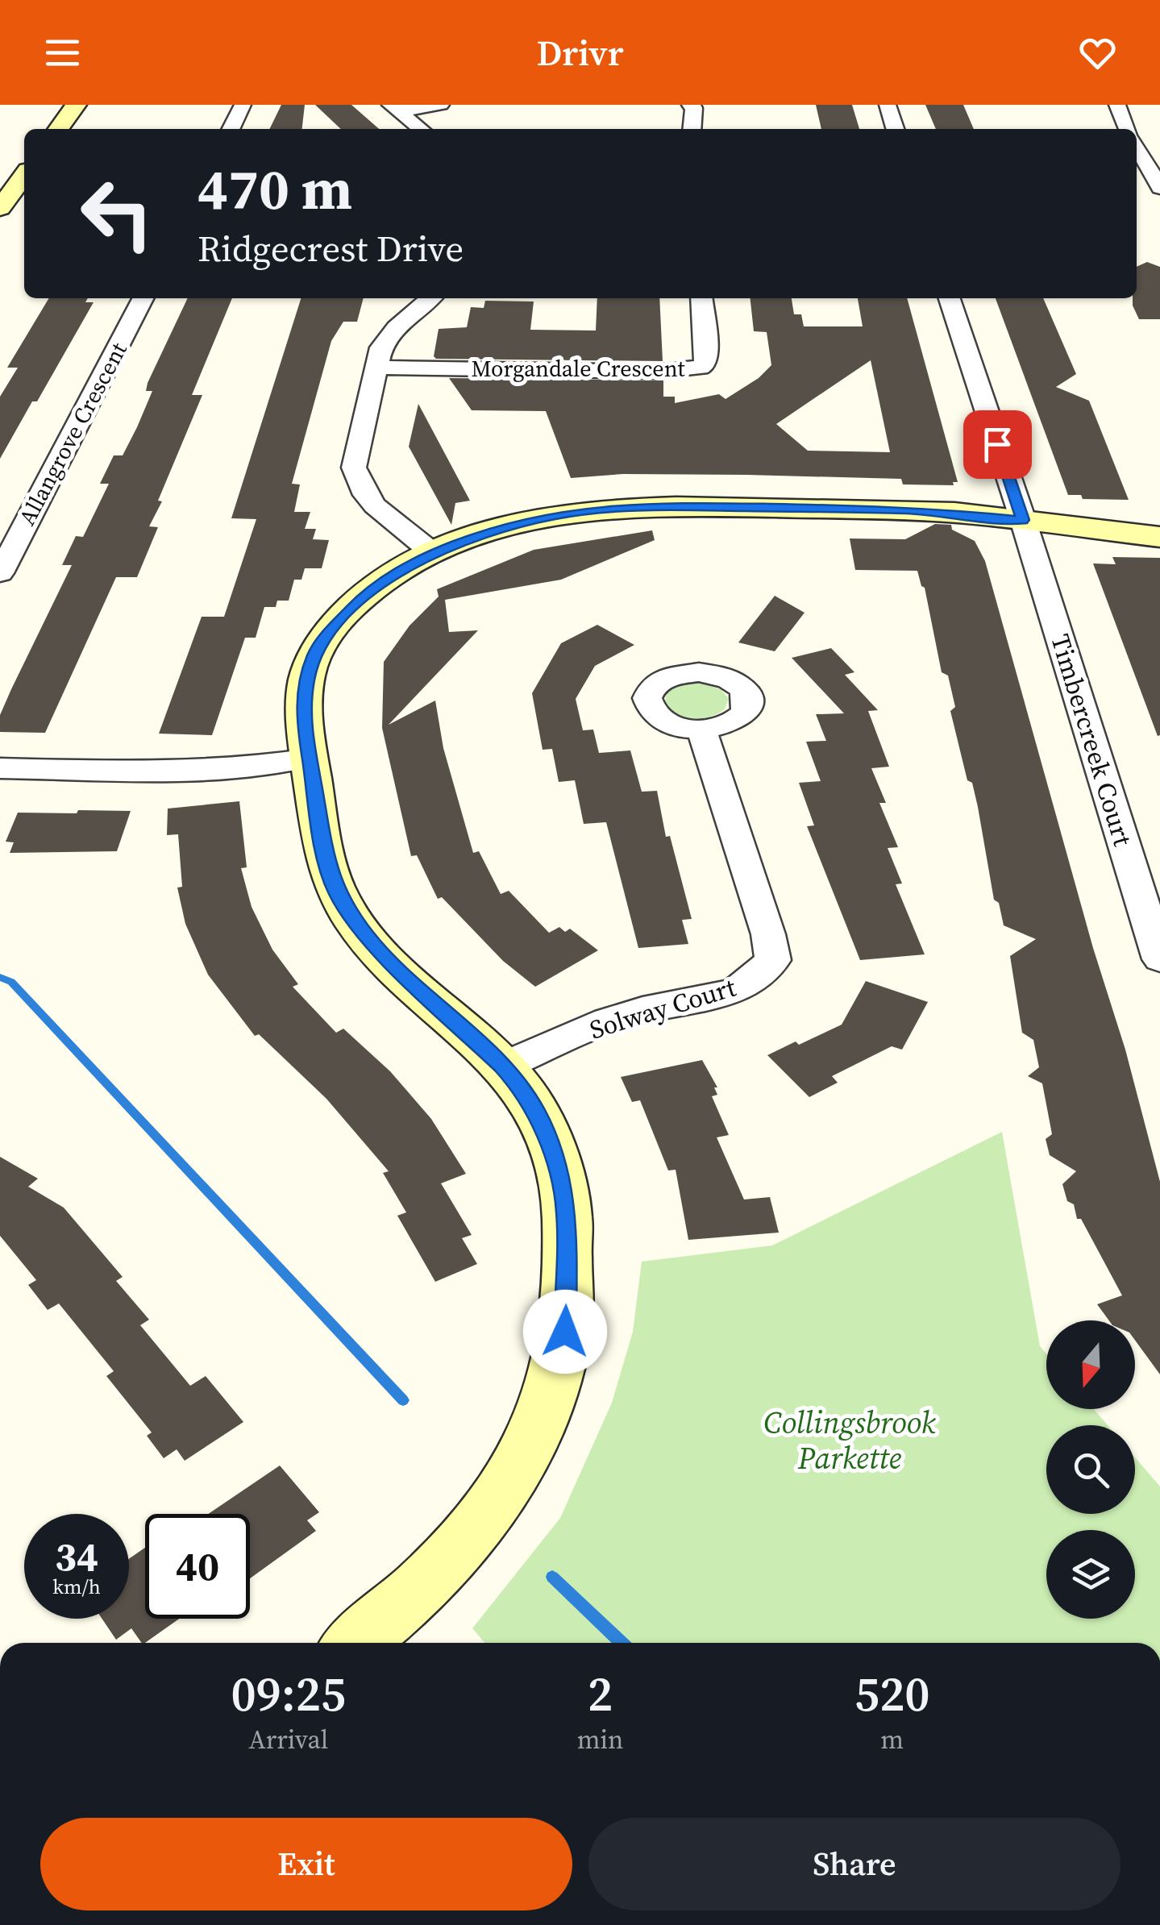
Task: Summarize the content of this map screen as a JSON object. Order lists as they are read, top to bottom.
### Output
{
  "streets": {
    "street": [
      "Morgandale Crescent",
      "Allangrove Crescent",
      "Timbercreek Court",
      "Solway Court"
    ]
  },
  "parks": ["Collingsbrook Parkette"],
  "north": "bottom",
  "page": {
    "header": "Drivr",
    "turn": ["470 m", "Ridgecrest Drive"],
    "speed": "34 km/h",
    "limit": "40",
    "eta": [
      "09:25",
      "Arrival",
      "2",
      "min",
      "520",
      "m"
    ],
    "buttons": ["Exit", "Share"]
  }
}
